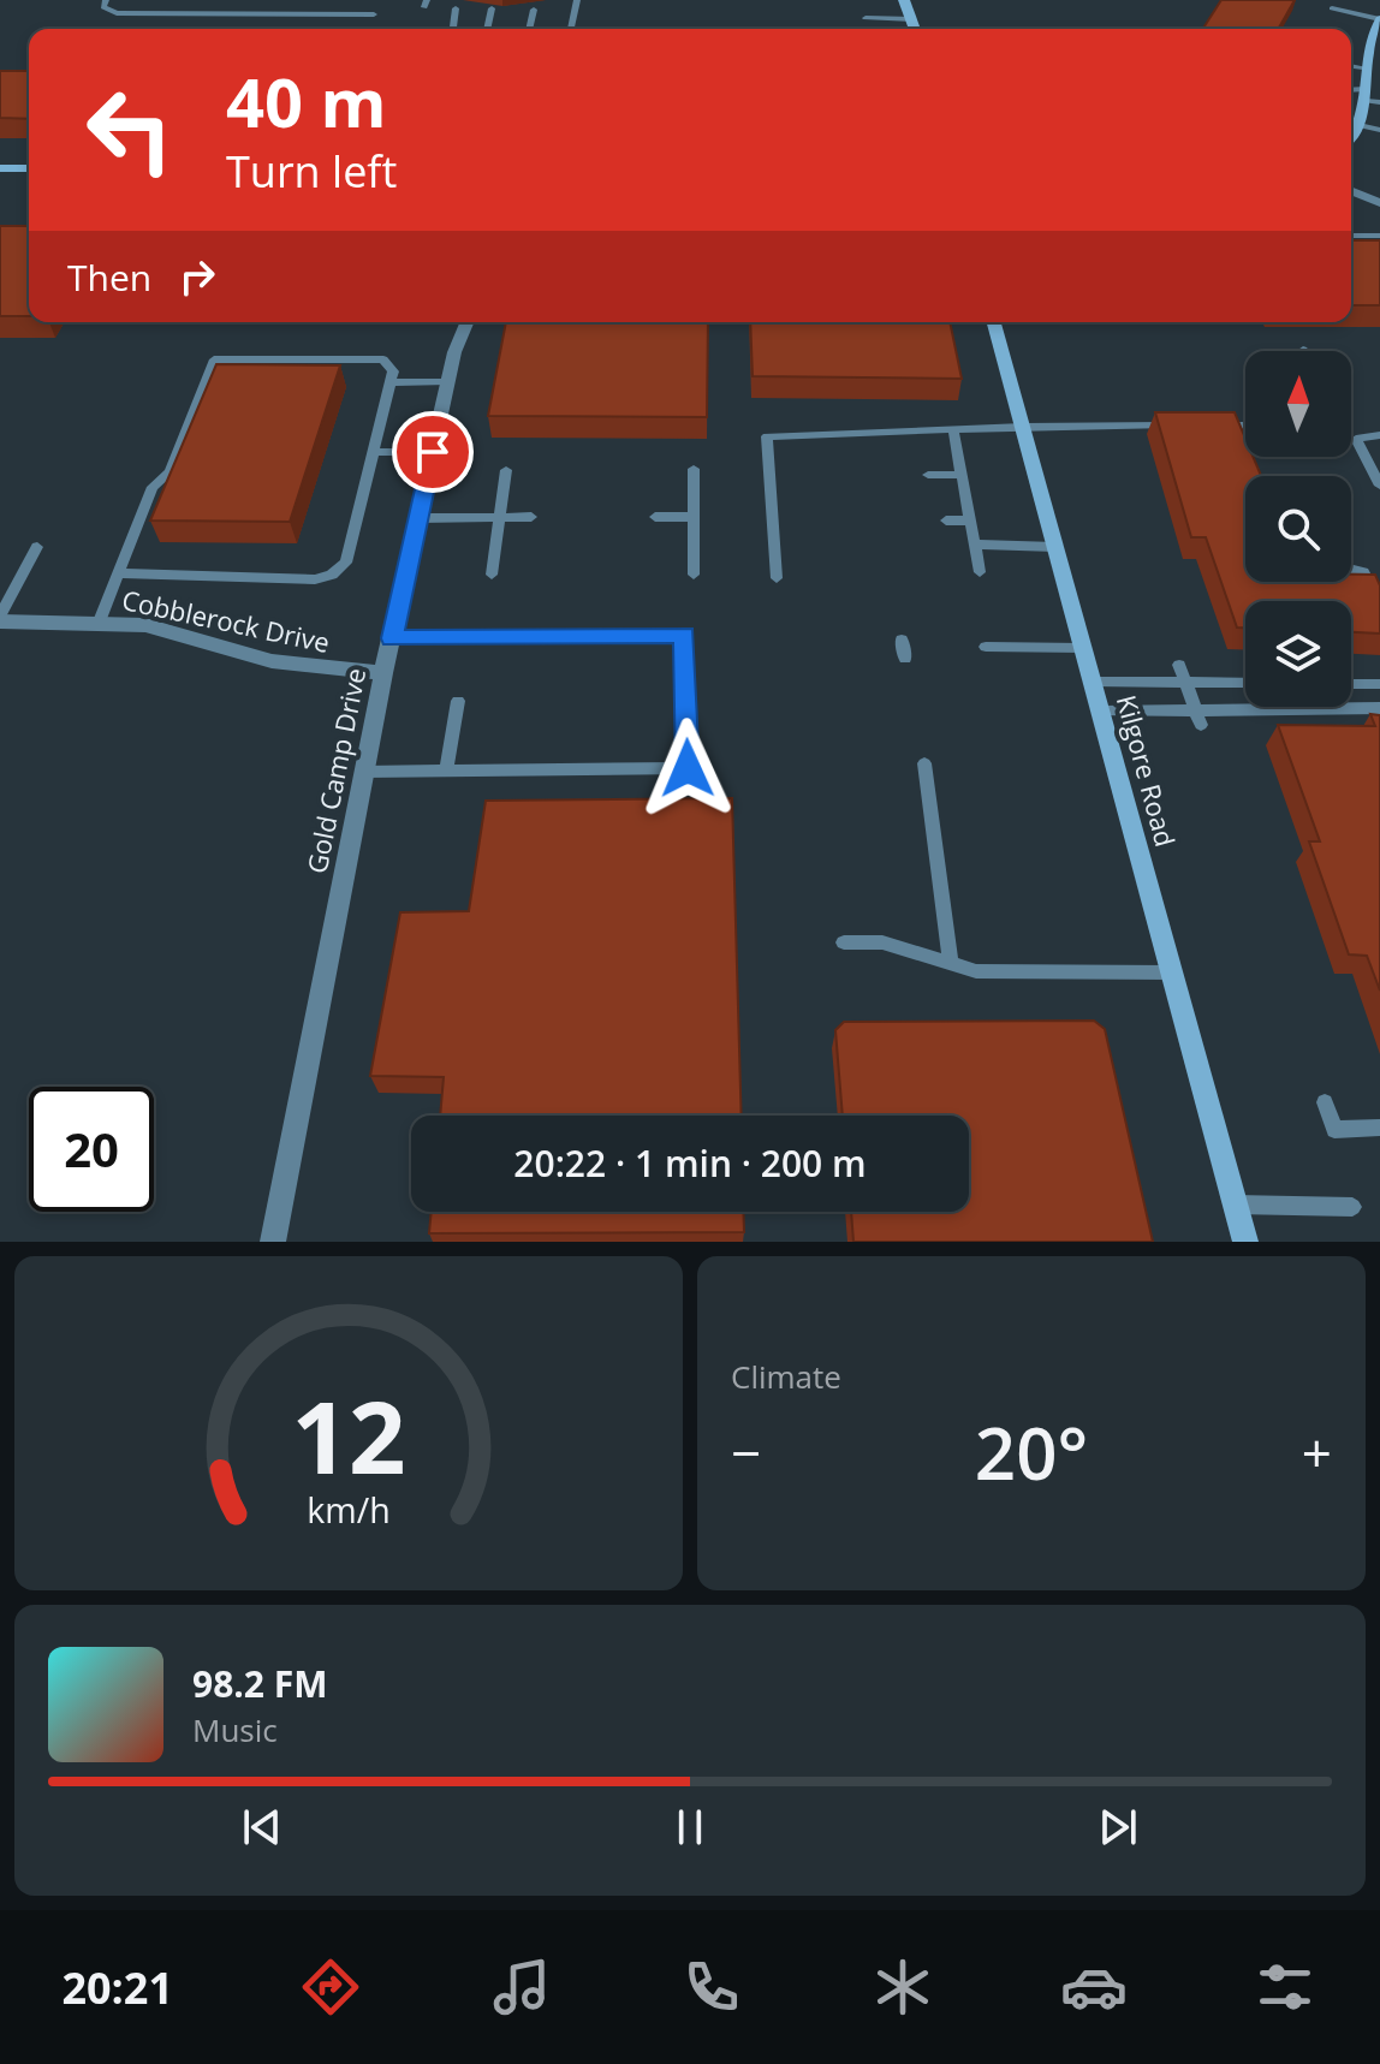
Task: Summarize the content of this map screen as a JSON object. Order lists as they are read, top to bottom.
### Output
{
  "streets": {
    "street": ["Cobblerock Drive", "Gold Camp Drive", "Kilgore Road"]
  },
  "crossings": [
    ["Cobblerock Drive", "Gold Camp Drive"]
  ],
  "north": "top",
  "page": {
    "turn": ["40 m", "Turn left"],
    "then": "Then",
    "limit": "20",
    "trip": "20:22 · 1 min · 200 m",
    "tile": "Climate",
    "heat": ["−", "20°", "+"],
    "song": ["98.2 FM", "Music"],
    "tabs": "20:21",
    "gauge": ["12", "km/h"]
  }
}
